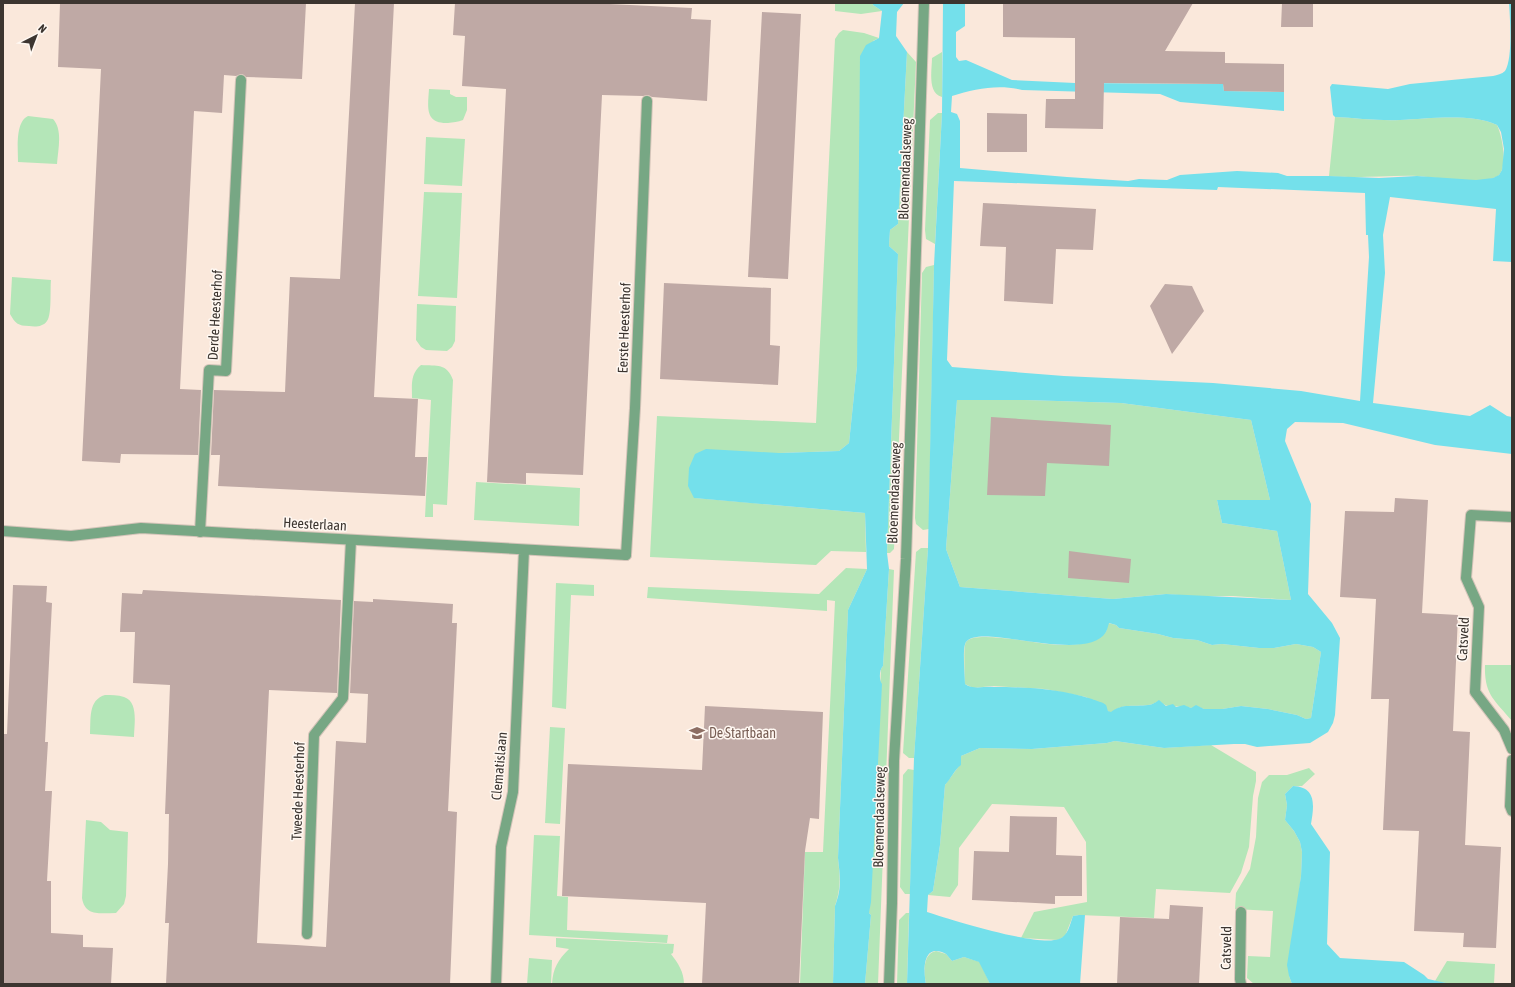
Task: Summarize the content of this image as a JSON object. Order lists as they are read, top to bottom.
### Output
{
  "streets": {
    "street": [
      "Bloemendaalseweg",
      "Derde Heesterhof",
      "Eerste Heesterhof",
      "Heesterlaan",
      "Catsveld",
      "Clematislaan",
      "Tweede Heesterhof"
    ]
  },
  "crossings": [
    ["Derde Heesterhof", "Heesterlaan"],
    ["Eerste Heesterhof", "Heesterlaan"],
    ["Heesterlaan", "Clematislaan"],
    ["Heesterlaan", "Tweede Heesterhof"]
  ],
  "places": {
    "school or university": ["De Startbaan"]
  },
  "north": "top right"
}
